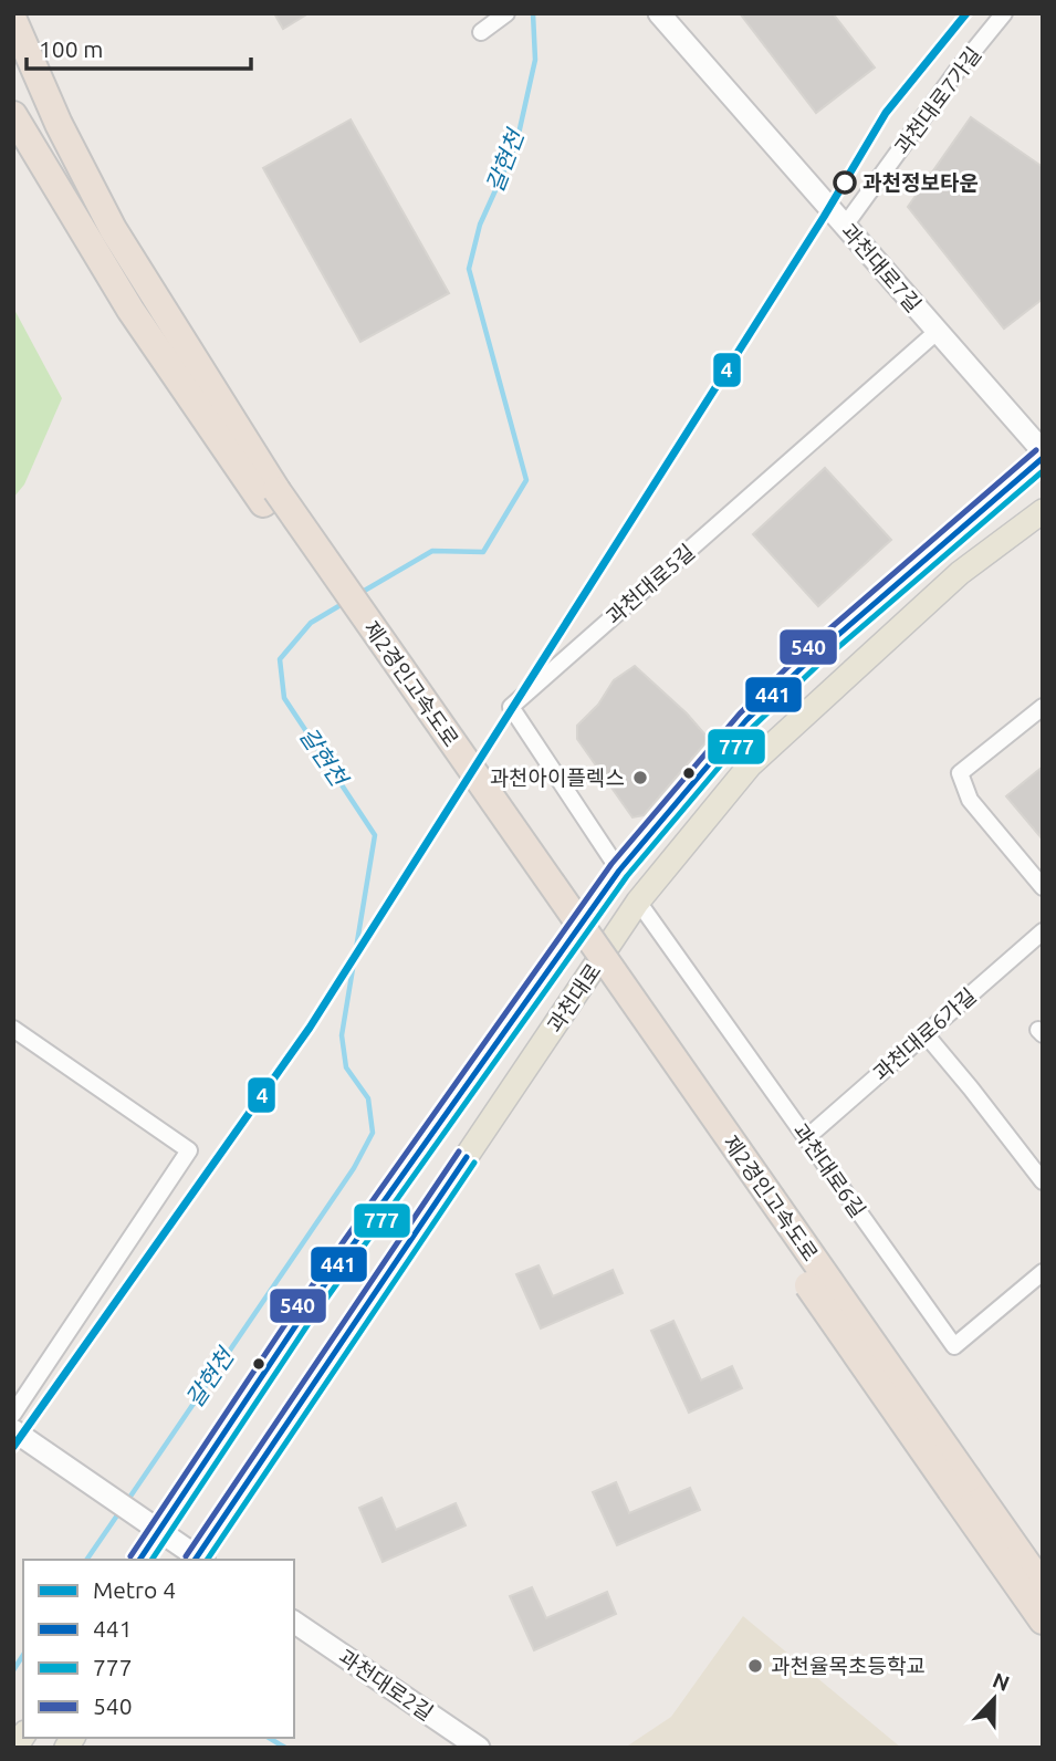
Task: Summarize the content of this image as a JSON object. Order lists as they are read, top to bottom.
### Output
{
  "streets": {
    "highway": ["제2경인고속도로"],
    "main road": ["과천대로"],
    "street": [
      "과천대로7가길",
      "과천대로7길",
      "과천대로5길",
      "과천대로6가길",
      "과천대로6길",
      "과천대로2길"
    ]
  },
  "crossings": [
    ["과천대로7가길", "과천대로7길"],
    ["과천대로7길", "과천대로5길"],
    ["과천대로7길", "과천대로"],
    ["과천대로5길", "과천대로"],
    ["과천대로", "과천대로6길"],
    ["과천대로6가길", "과천대로6길"]
  ],
  "water": ["갈현천"],
  "places": ["과천정보타운", "과천아이플렉스", "과천율목초등학교"],
  "lines": [
    "metro line 4",
    "transit line 540",
    "transit line 441",
    "transit line 777"
  ],
  "legend": [
    "Metro 4",
    "441",
    "777",
    "540"
  ],
  "scale_bar": "100 m",
  "north": "top"
}
